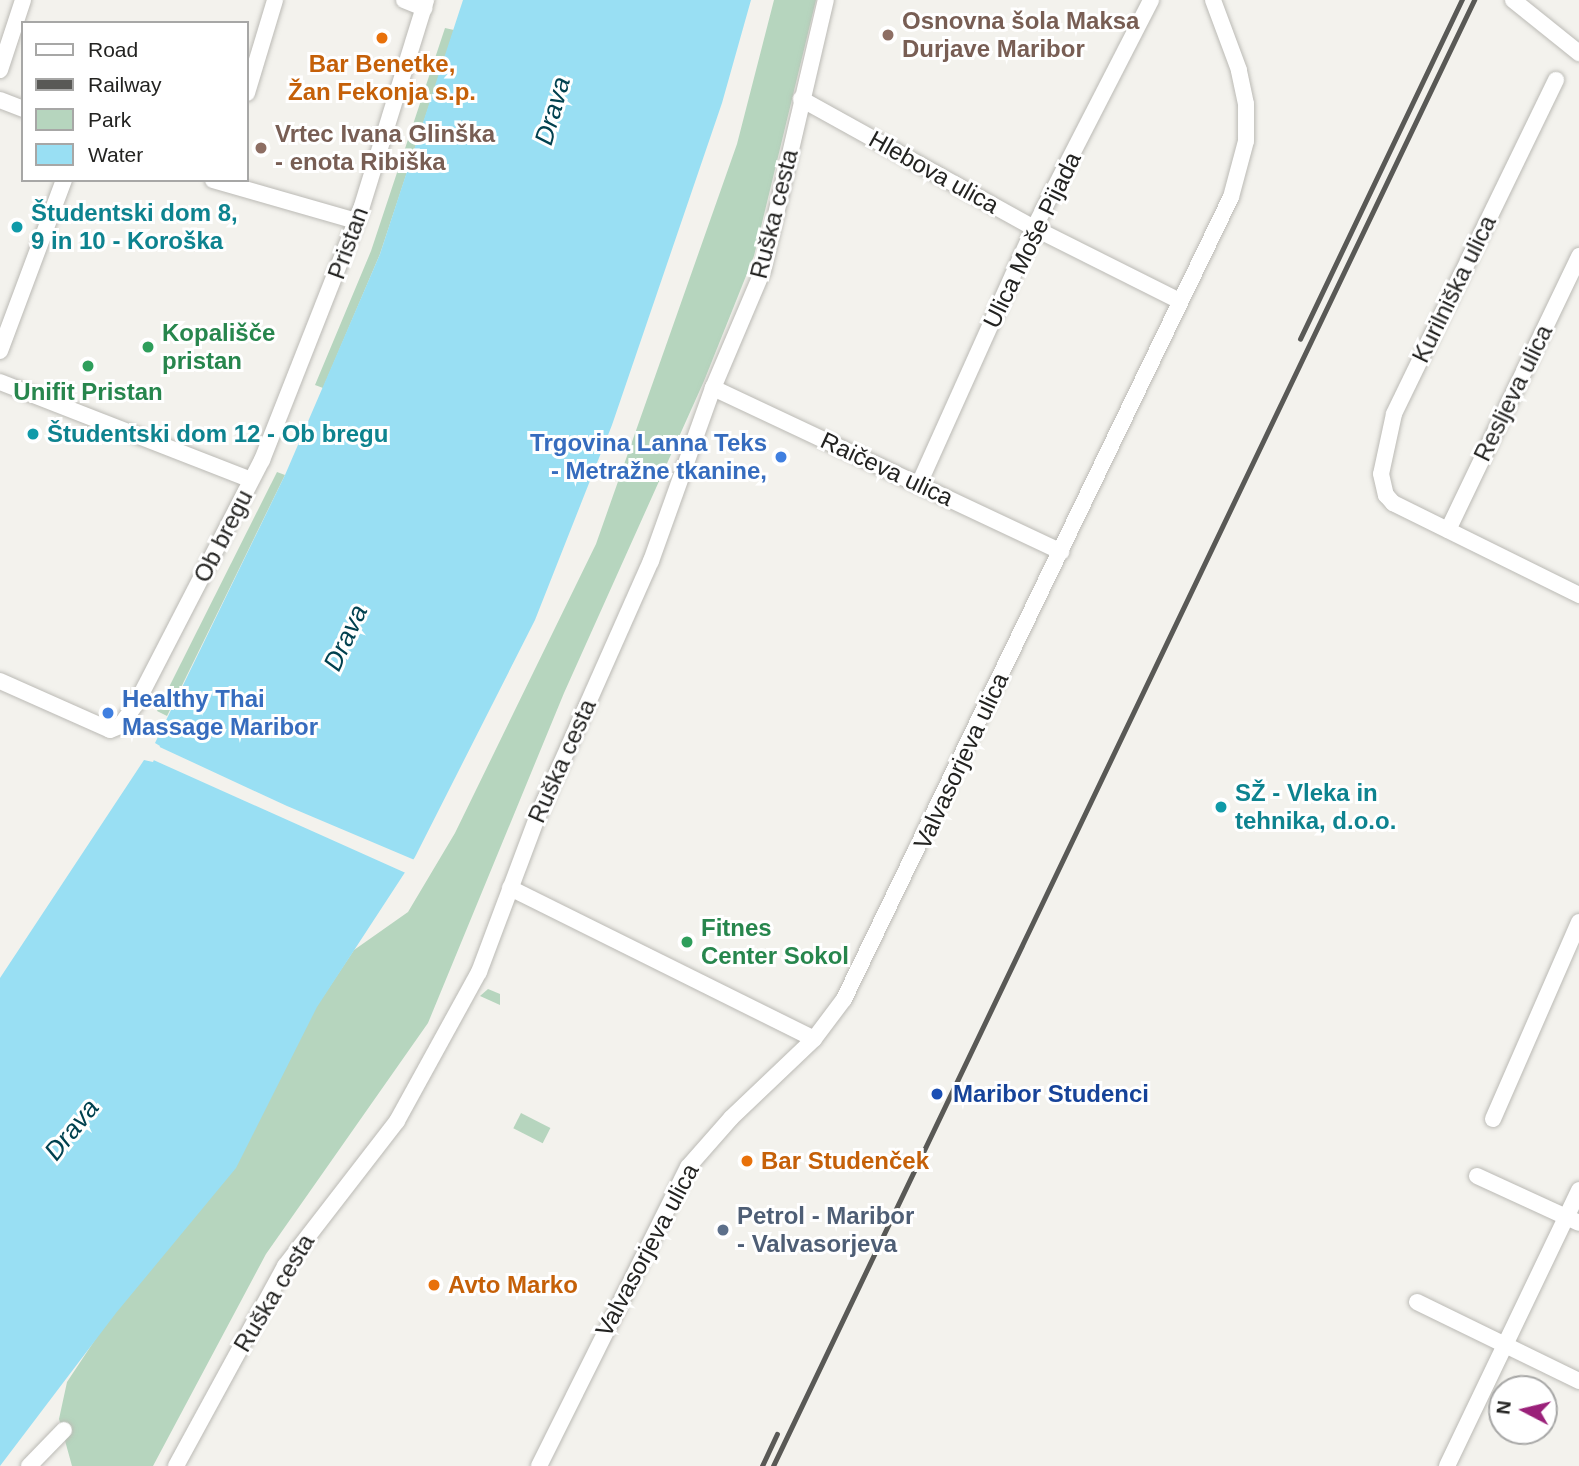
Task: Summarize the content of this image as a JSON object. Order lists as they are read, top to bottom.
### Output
{
  "streets": {
    "street": [
      "Hlebova ulica",
      "Ruška cesta",
      "Ulica Moše Pijada",
      "Pristan",
      "Kurilniška ulica",
      "Resljeva ulica",
      "Raičeva ulica",
      "Ob bregu",
      "Valvasorjeva ulica"
    ]
  },
  "crossings": [
    ["Hlebova ulica", "Ruška cesta"],
    ["Hlebova ulica", "Ulica Moše Pijada"],
    ["Hlebova ulica", "Valvasorjeva ulica"],
    ["Ruška cesta", "Raičeva ulica"],
    ["Ulica Moše Pijada", "Raičeva ulica"],
    ["Pristan", "Ob bregu"],
    ["Kurilniška ulica", "Resljeva ulica"],
    ["Raičeva ulica", "Valvasorjeva ulica"]
  ],
  "water": ["Drava"],
  "places": [
    "Osnovna šola Maksa Durjave Maribor",
    "Bar Benetke, Žan Fekonja s.p.",
    "Vrtec Ivana Glinška - enota Ribiška",
    "Študentski dom 8, 9 in 10 - Koroška",
    "Kopališče pristan",
    "Unifit Pristan",
    "Študentski dom 12 - Ob bregu",
    "Trgovina Lanna Teks - Metražne tkanine,",
    "Healthy Thai Massage Maribor",
    "SŽ - Vleka in tehnika, d.o.o.",
    "Fitnes Center Sokol",
    "Maribor Studenci",
    "Bar Studenček",
    "Petrol - Maribor - Valvasorjeva",
    "Avto Marko"
  ],
  "legend": [
    "Road",
    "Railway",
    "Park",
    "Water"
  ],
  "north": "left"
}
